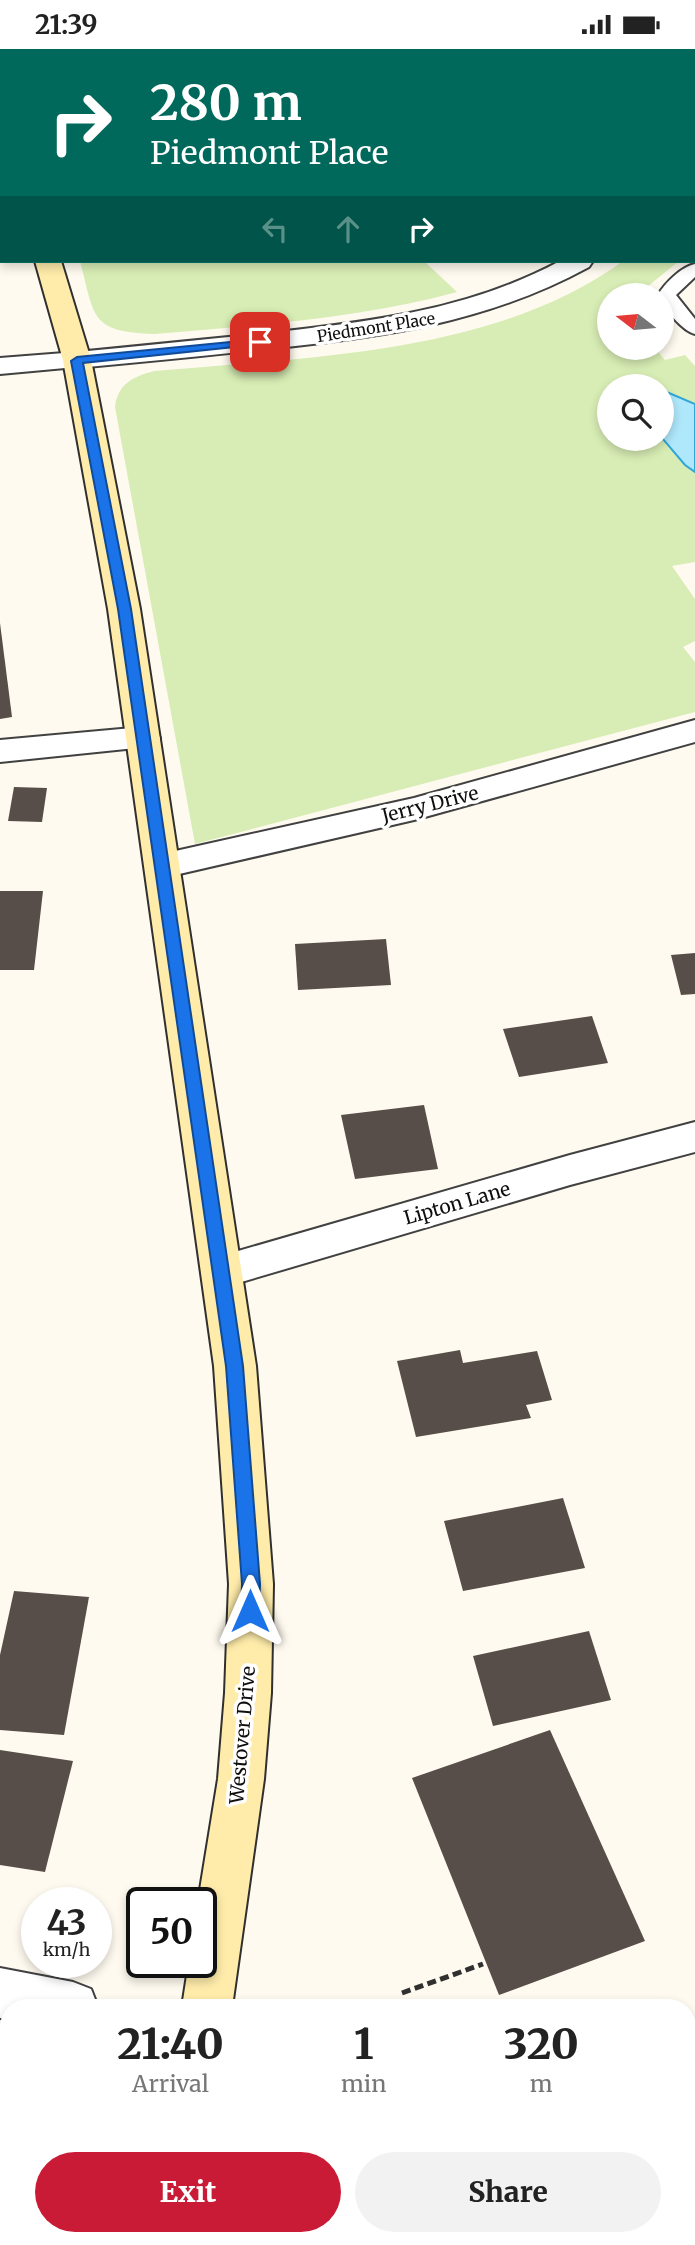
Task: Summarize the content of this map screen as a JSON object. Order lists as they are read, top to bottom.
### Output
{
  "streets": {
    "main road": ["Westover Drive"],
    "street": ["Piedmont Place", "Jerry Drive", "Lipton Lane"]
  },
  "crossings": [
    ["Piedmont Place", "Westover Drive"],
    ["Jerry Drive", "Westover Drive"],
    ["Lipton Lane", "Westover Drive"]
  ],
  "north": "left",
  "page": {
    "status": "21:39",
    "turn": ["280 m", "Piedmont Place"],
    "speed": "43 km/h",
    "limit": "50",
    "eta": [
      "21:40",
      "Arrival",
      "1",
      "min",
      "320",
      "m"
    ],
    "buttons": ["Exit", "Share"]
  }
}
